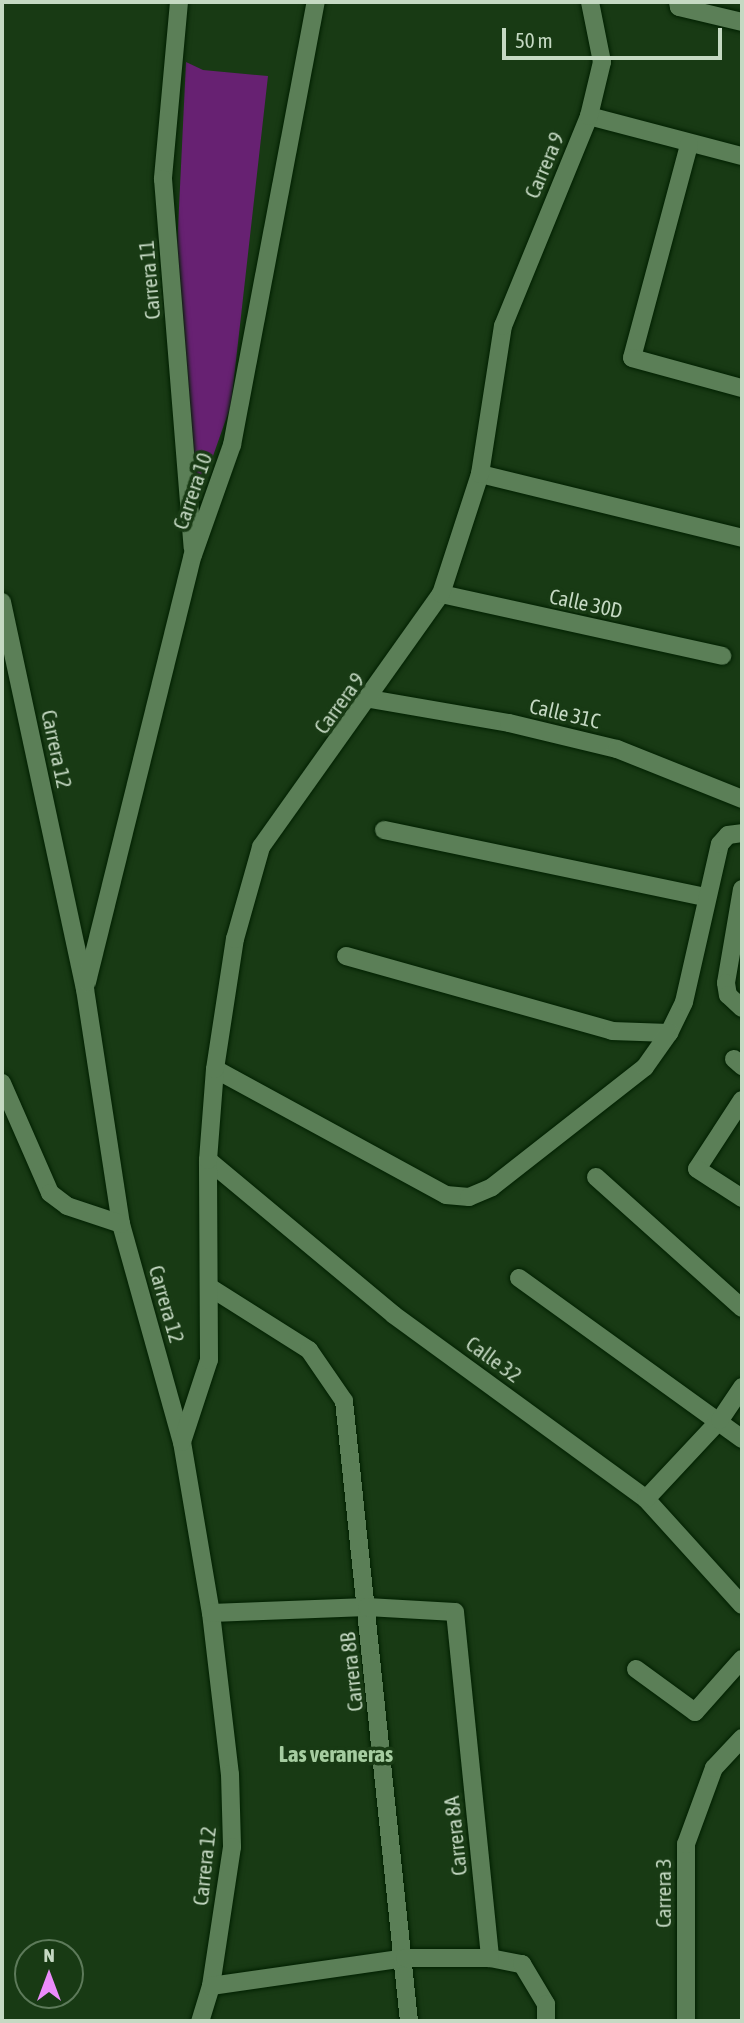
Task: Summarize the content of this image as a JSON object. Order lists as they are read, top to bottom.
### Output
{
  "streets": {
    "street": [
      "Carrera 9",
      "Carrera 11",
      "Carrera 10",
      "Calle 30D",
      "Calle 31C",
      "Carrera 12",
      "Calle 32",
      "Carrera 8B",
      "Carrera 8A",
      "Carrera 3"
    ]
  },
  "crossings": [
    ["Carrera 9", "Calle 30D"],
    ["Carrera 9", "Calle 31C"],
    ["Carrera 9", "Carrera 12"],
    ["Carrera 9", "Calle 32"],
    ["Carrera 9", "Carrera 8B"],
    ["Carrera 11", "Carrera 10"],
    ["Carrera 10", "Carrera 12"],
    ["Carrera 8B", "Carrera 8A"]
  ],
  "districts": ["Las veraneras"],
  "scale_bar": "50 m",
  "north": "top"
}
